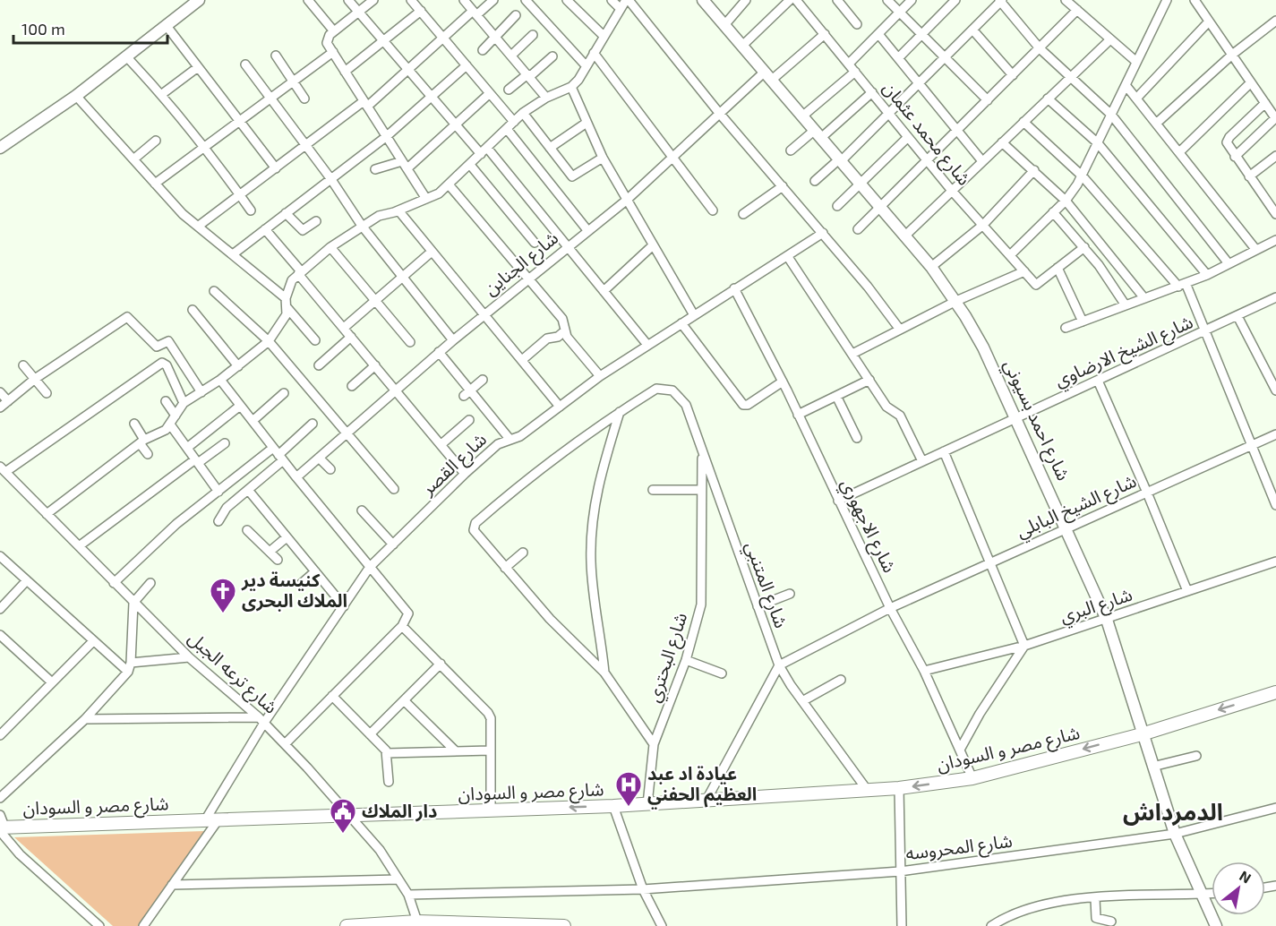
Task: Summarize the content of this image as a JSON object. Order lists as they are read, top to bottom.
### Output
{
  "streets": {
    "main road": ["شارع مصر و السودان"],
    "street": [
      "شارع محمد عثمان",
      "شارع الجناين",
      "شارع الشيخ الارضاوي",
      "شارع احمد بسيوني",
      "شارع القصر",
      "شارع الشيخ البابلي",
      "شارع الاجهوري",
      "شارع المتنبي",
      "شارع البري",
      "شارع البحتري",
      "شارع ترعه الجبل",
      "شارع المحروسه"
    ]
  },
  "crossings": [
    ["شارع محمد عثمان", "شارع الجناين"],
    ["شارع الجناين", "شارع احمد بسيوني"],
    ["شارع الشيخ الارضاوي", "شارع احمد بسيوني"],
    ["شارع الشيخ الارضاوي", "شارع الاجهوري"],
    ["شارع احمد بسيوني", "شارع الشيخ البابلي"],
    ["شارع احمد بسيوني", "شارع البري"],
    ["شارع احمد بسيوني", "شارع مصر و السودان"],
    ["شارع احمد بسيوني", "شارع المحروسه"],
    ["شارع القصر", "شارع الاجهوري"],
    ["شارع القصر", "شارع ترعه الجبل"],
    ["شارع القصر", "شارع مصر و السودان"],
    ["شارع الشيخ البابلي", "شارع الاجهوري"],
    ["شارع الشيخ البابلي", "شارع المتنبي"],
    ["شارع الاجهوري", "شارع البري"],
    ["شارع الاجهوري", "شارع مصر و السودان"],
    ["شارع المتنبي", "شارع البحتري"],
    ["شارع المتنبي", "شارع مصر و السودان"],
    ["شارع البحتري", "شارع مصر و السودان"],
    ["شارع ترعه الجبل", "شارع مصر و السودان"],
    ["شارع ترعه الجبل", "شارع المحروسه"]
  ],
  "one_way": ["شارع مصر و السودان"],
  "districts": ["الدمرداش"],
  "places": {
    "church": ["كنيسة دير الملاك البحرى"],
    "hospital": ["عيادة اد عبد العظيم الحفني"],
    "public building": ["دار الملاك"]
  },
  "scale_bar": "100 m",
  "north": "top right"
}
